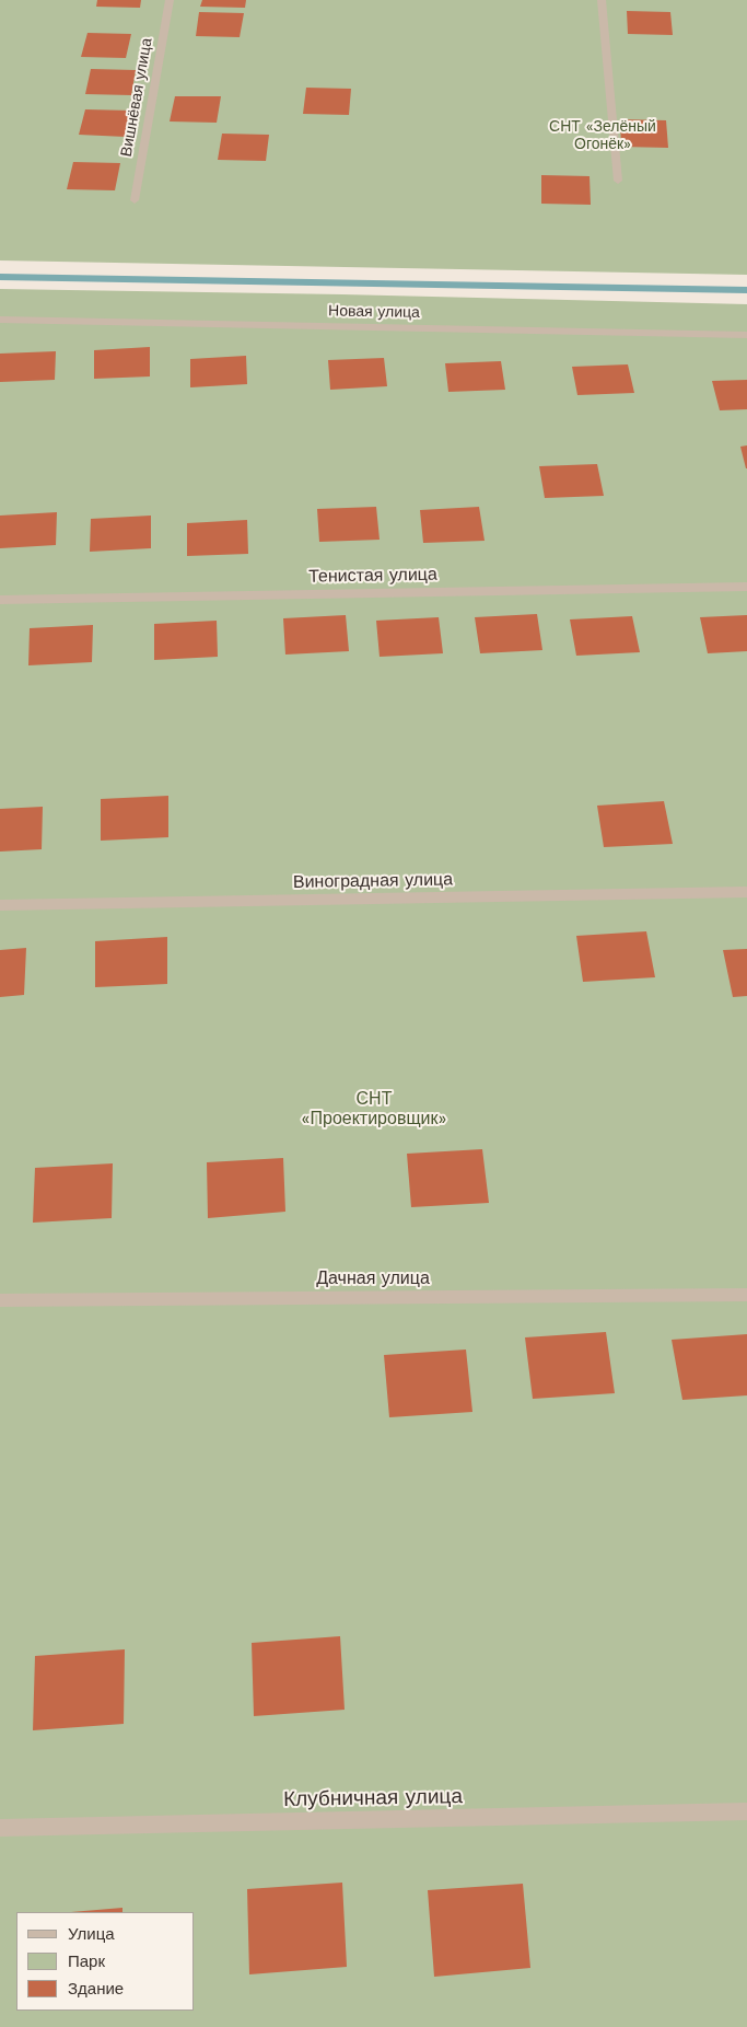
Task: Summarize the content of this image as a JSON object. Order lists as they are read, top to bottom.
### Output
{
  "streets": {
    "street": [
      "Вишнёвая улица",
      "Новая улица",
      "Тенистая улица",
      "Виноградная улица",
      "Дачная улица",
      "Клубничная улица"
    ]
  },
  "parks": ["СНТ «Зелёный Огонёк»", "СНТ «Проектировщик»"],
  "legend": ["Улица", "Парк", "Здание"]
}
